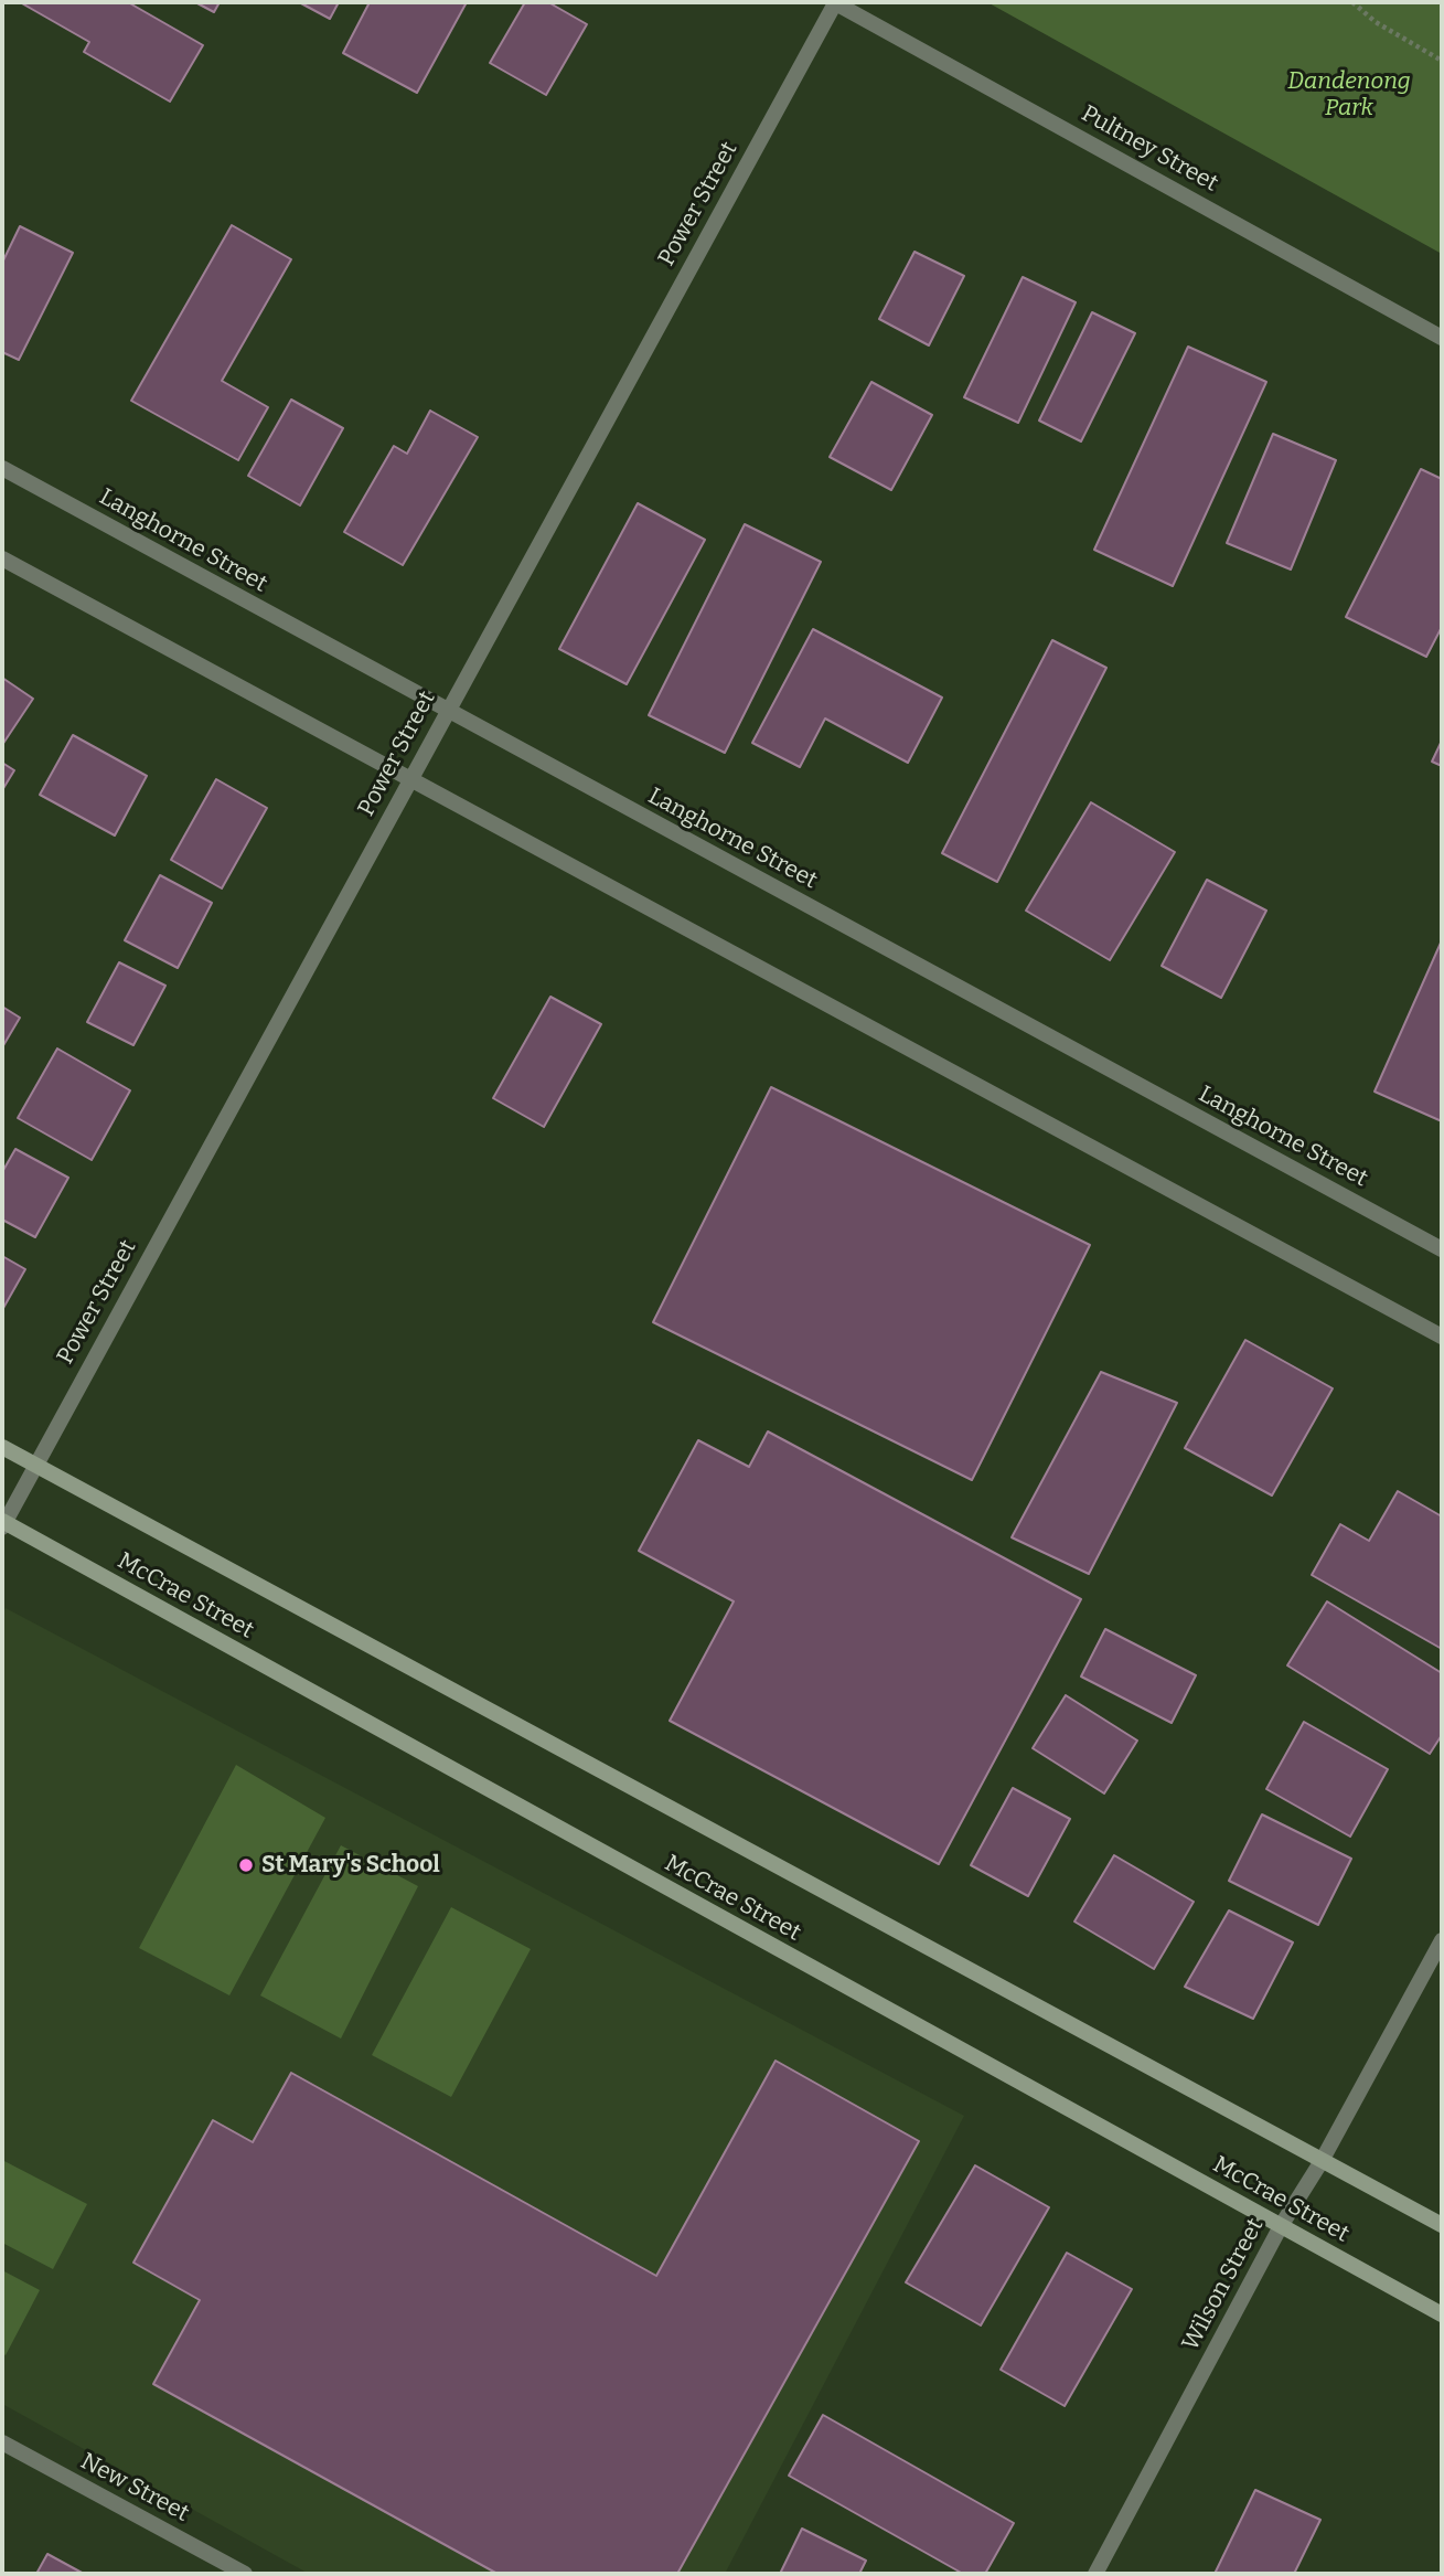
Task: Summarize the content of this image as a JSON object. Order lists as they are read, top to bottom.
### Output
{
  "streets": {
    "main road": ["McCrae Street"],
    "street": [
      "Pultney Street",
      "Power Street",
      "Langhorne Street",
      "Wilson Street",
      "New Street"
    ]
  },
  "crossings": [
    ["Pultney Street", "Power Street"],
    ["Power Street", "Langhorne Street"],
    ["Power Street", "McCrae Street"],
    ["McCrae Street", "Wilson Street"]
  ],
  "parks": ["Dandenong Park"],
  "places": ["St Mary's School"]
}
